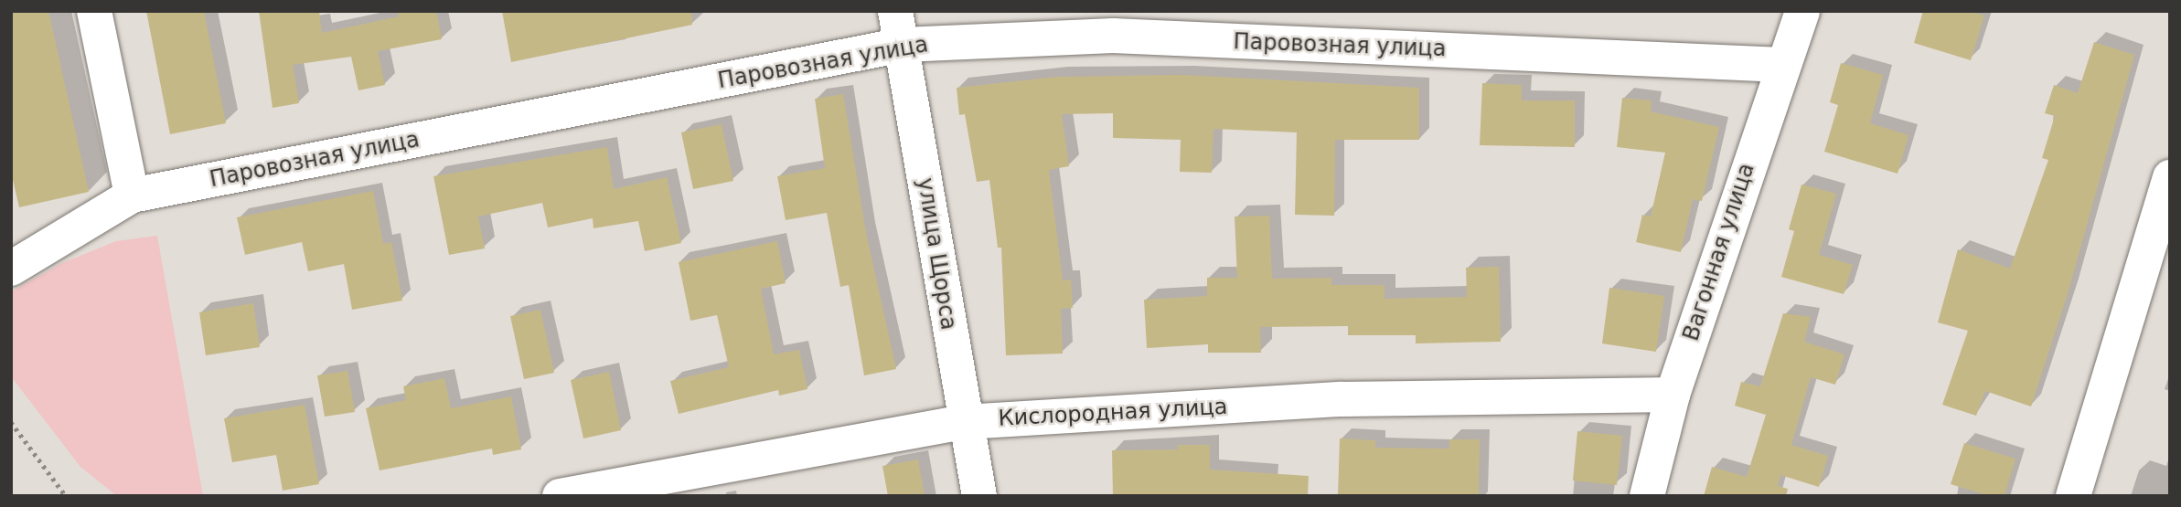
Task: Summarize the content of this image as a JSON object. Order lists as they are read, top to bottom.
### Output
{
  "streets": {
    "street": [
      "Паровозная улица",
      "Вагонная улица",
      "улица Щорса",
      "Кислородная улица"
    ]
  },
  "crossings": [
    ["Паровозная улица", "Вагонная улица"],
    ["Паровозная улица", "улица Щорса"],
    ["Вагонная улица", "Кислородная улица"],
    ["улица Щорса", "Кислородная улица"]
  ]
}
